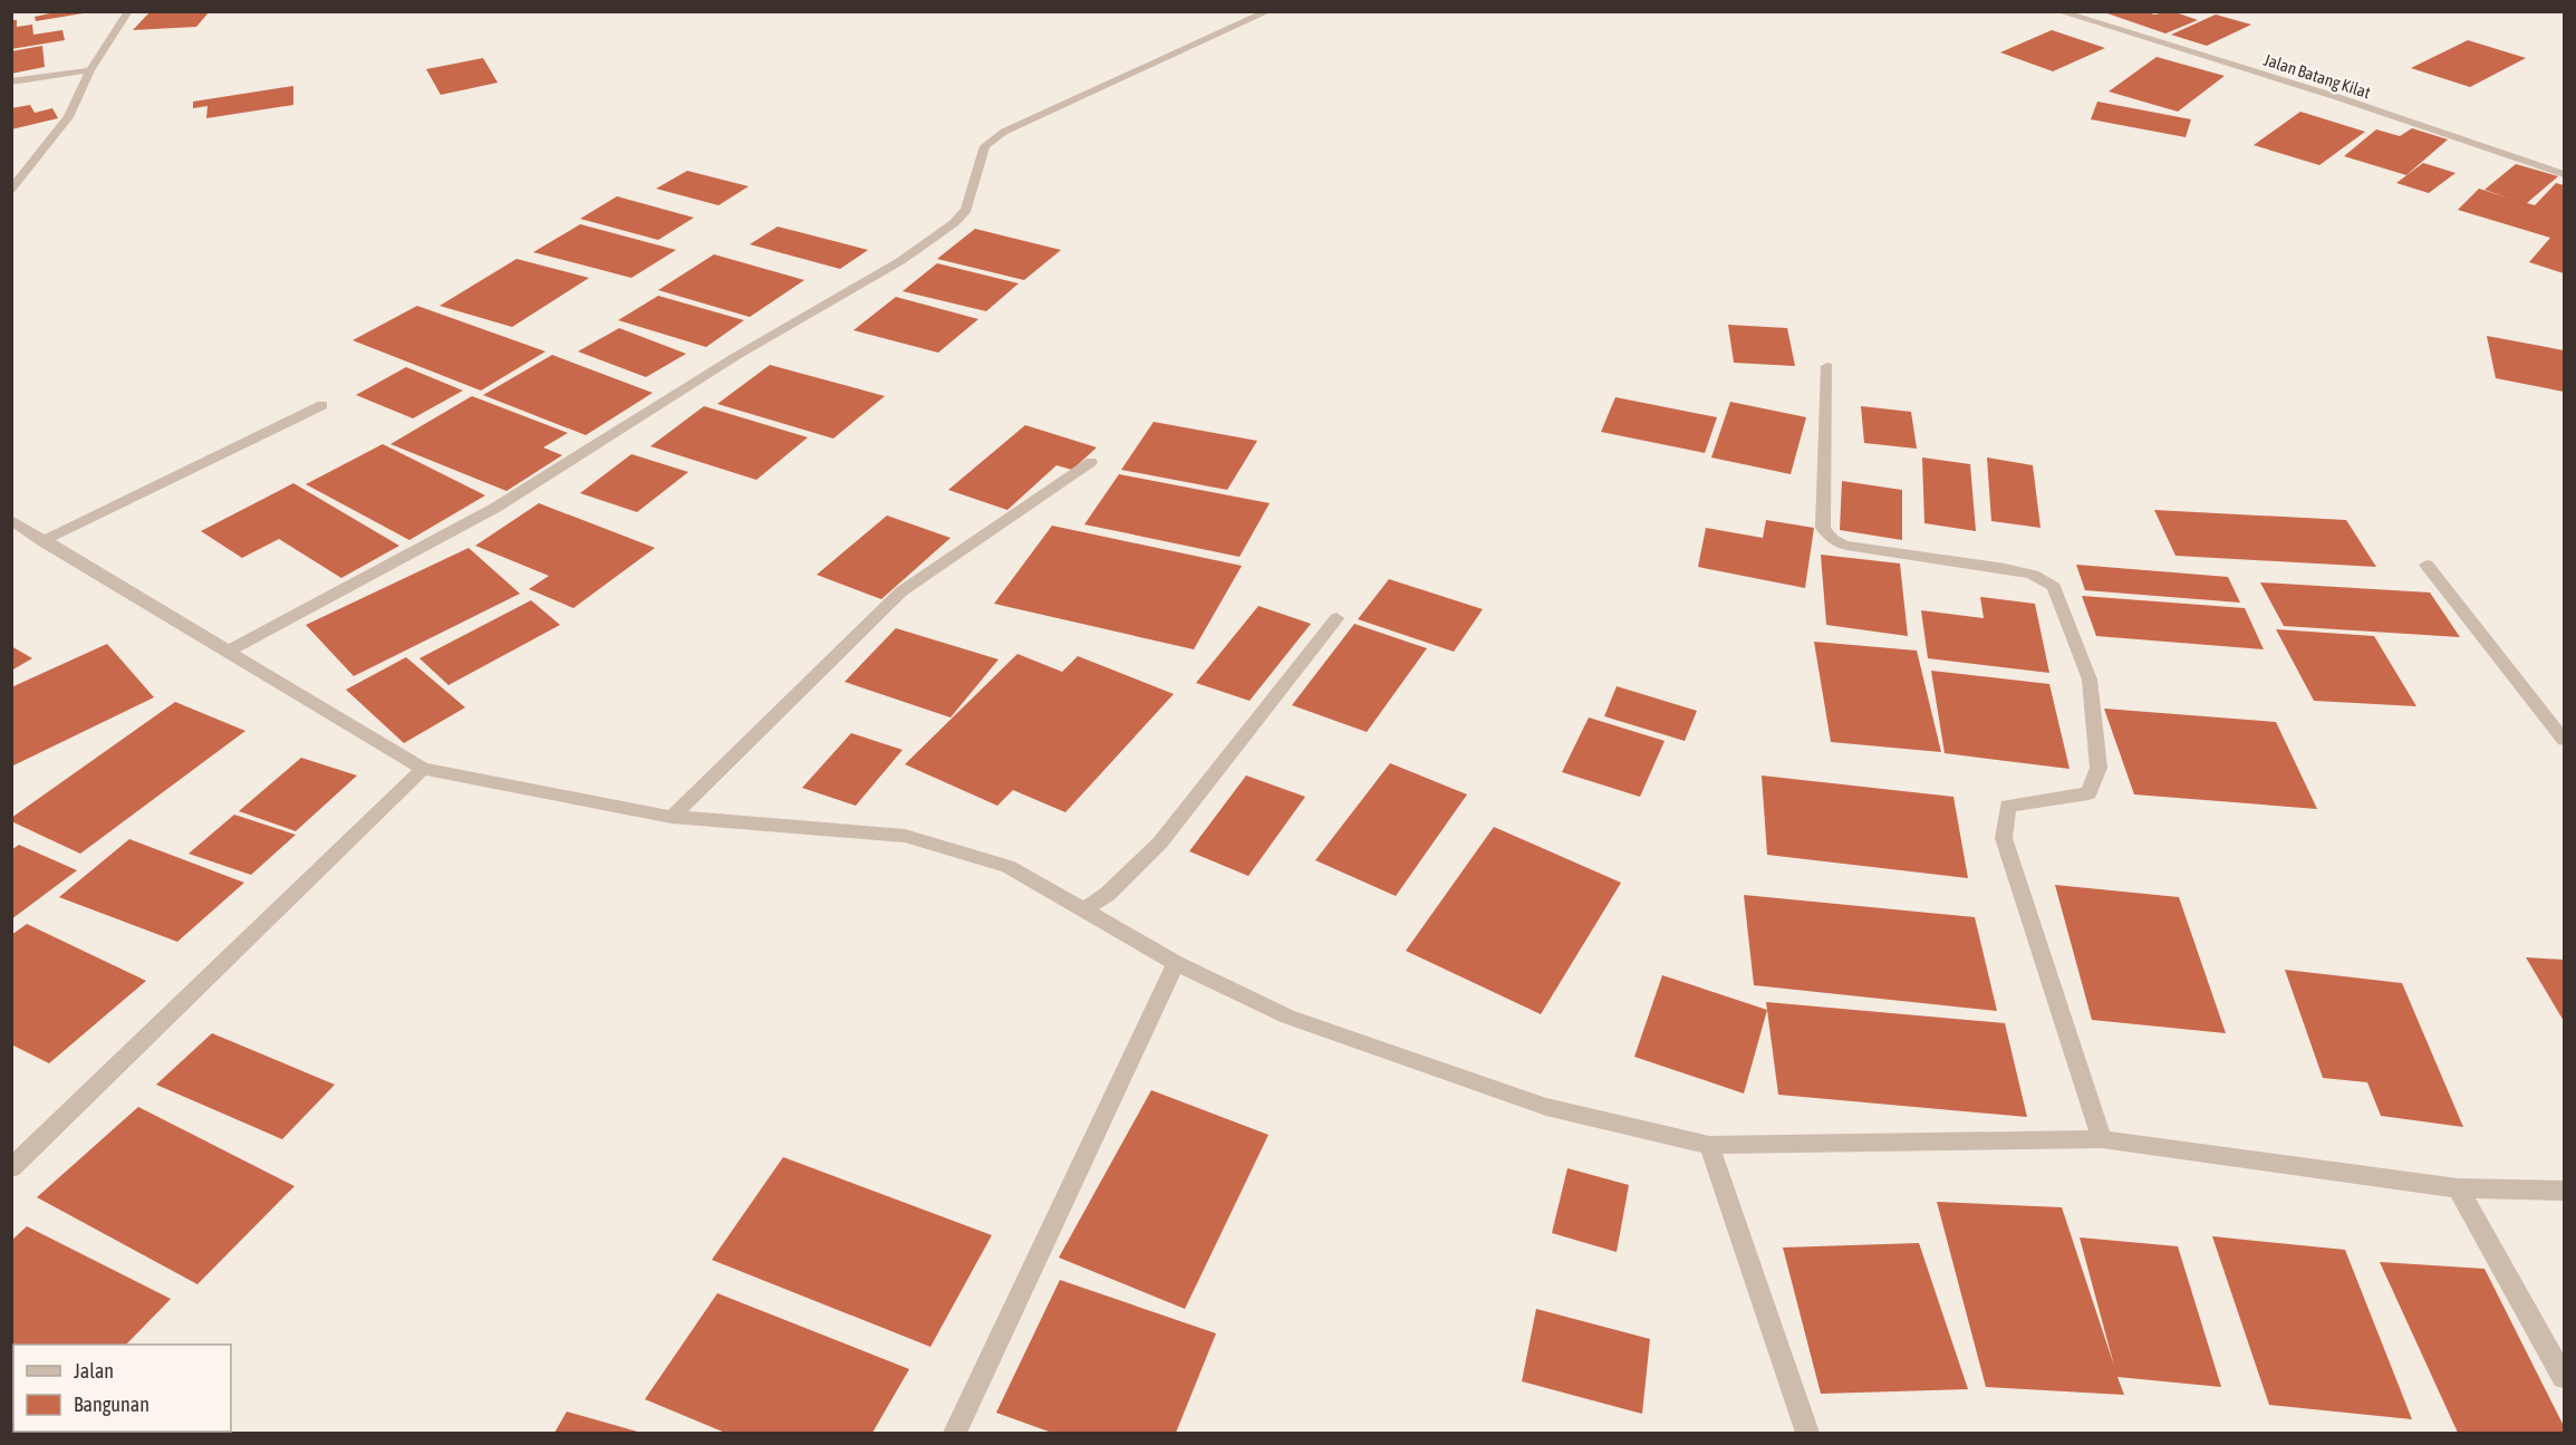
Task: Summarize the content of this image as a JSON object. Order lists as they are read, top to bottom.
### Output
{
  "streets": {
    "street": ["Jalan Batang Kilat"]
  },
  "legend": ["Jalan", "Bangunan"]
}
